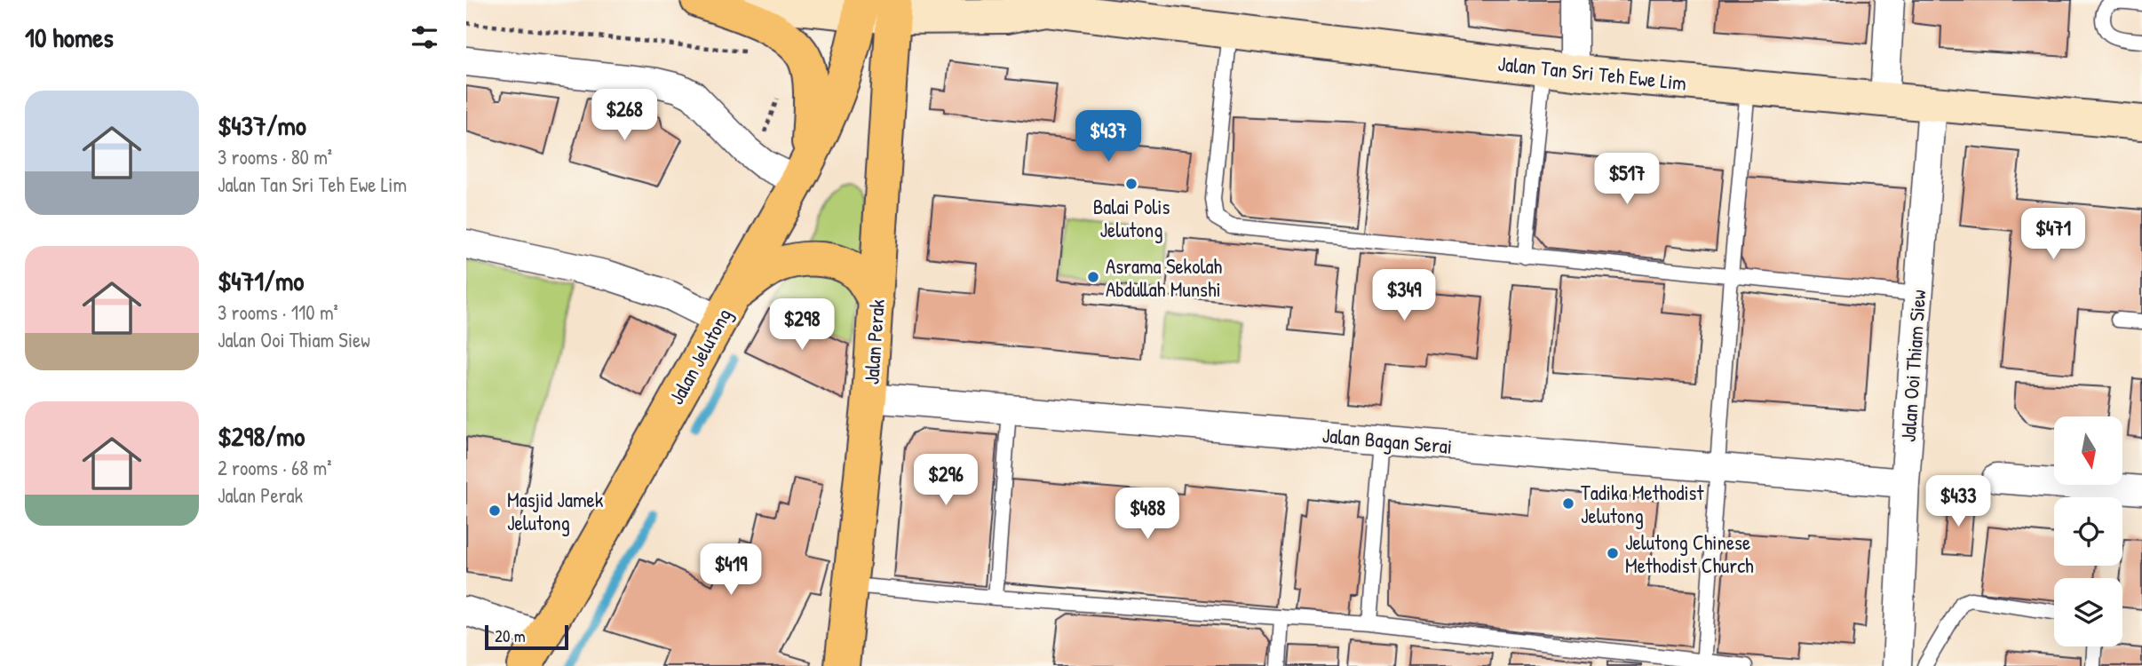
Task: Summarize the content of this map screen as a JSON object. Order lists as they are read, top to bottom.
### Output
{
  "streets": {
    "main road": ["Jalan Tan Sri Teh Ewe Lim", "Jalan Perak", "Jalan Jelutong"],
    "street": ["Jalan Ooi Thiam Siew", "Jalan Bagan Serai"]
  },
  "crossings": [
    ["Jalan Tan Sri Teh Ewe Lim", "Jalan Perak"],
    ["Jalan Tan Sri Teh Ewe Lim", "Jalan Jelutong"],
    ["Jalan Tan Sri Teh Ewe Lim", "Jalan Ooi Thiam Siew"],
    ["Jalan Perak", "Jalan Jelutong"],
    ["Jalan Perak", "Jalan Bagan Serai"],
    ["Jalan Ooi Thiam Siew", "Jalan Bagan Serai"]
  ],
  "places": [
    "Balai Polis Jelutong",
    "Asrama Sekolah Abdullah Munshi",
    "Tadika Methodist Jelutong",
    "Masjid Jamek Jelutong",
    "Jelutong Chinese Methodist Church"
  ],
  "scale_bar": "20 m",
  "north": "bottom",
  "page": {
    "heading": "10 homes",
    "list": [
      {
        "name": "$437/mo",
        "note": "3 rooms · 80 m² · Jalan Tan Sri Teh Ewe Lim"
      },
      {
        "name": "$471/mo",
        "note": "3 rooms · 110 m² · Jalan Ooi Thiam Siew"
      },
      {
        "name": "$298/mo",
        "note": "2 rooms · 68 m² · Jalan Perak"
      }
    ],
    "price": [
      "$268",
      "$437",
      "$517",
      "$471",
      "$349",
      "$298",
      "$296",
      "$433",
      "$488",
      "$419"
    ],
    "scale": "20 m"
  }
}
